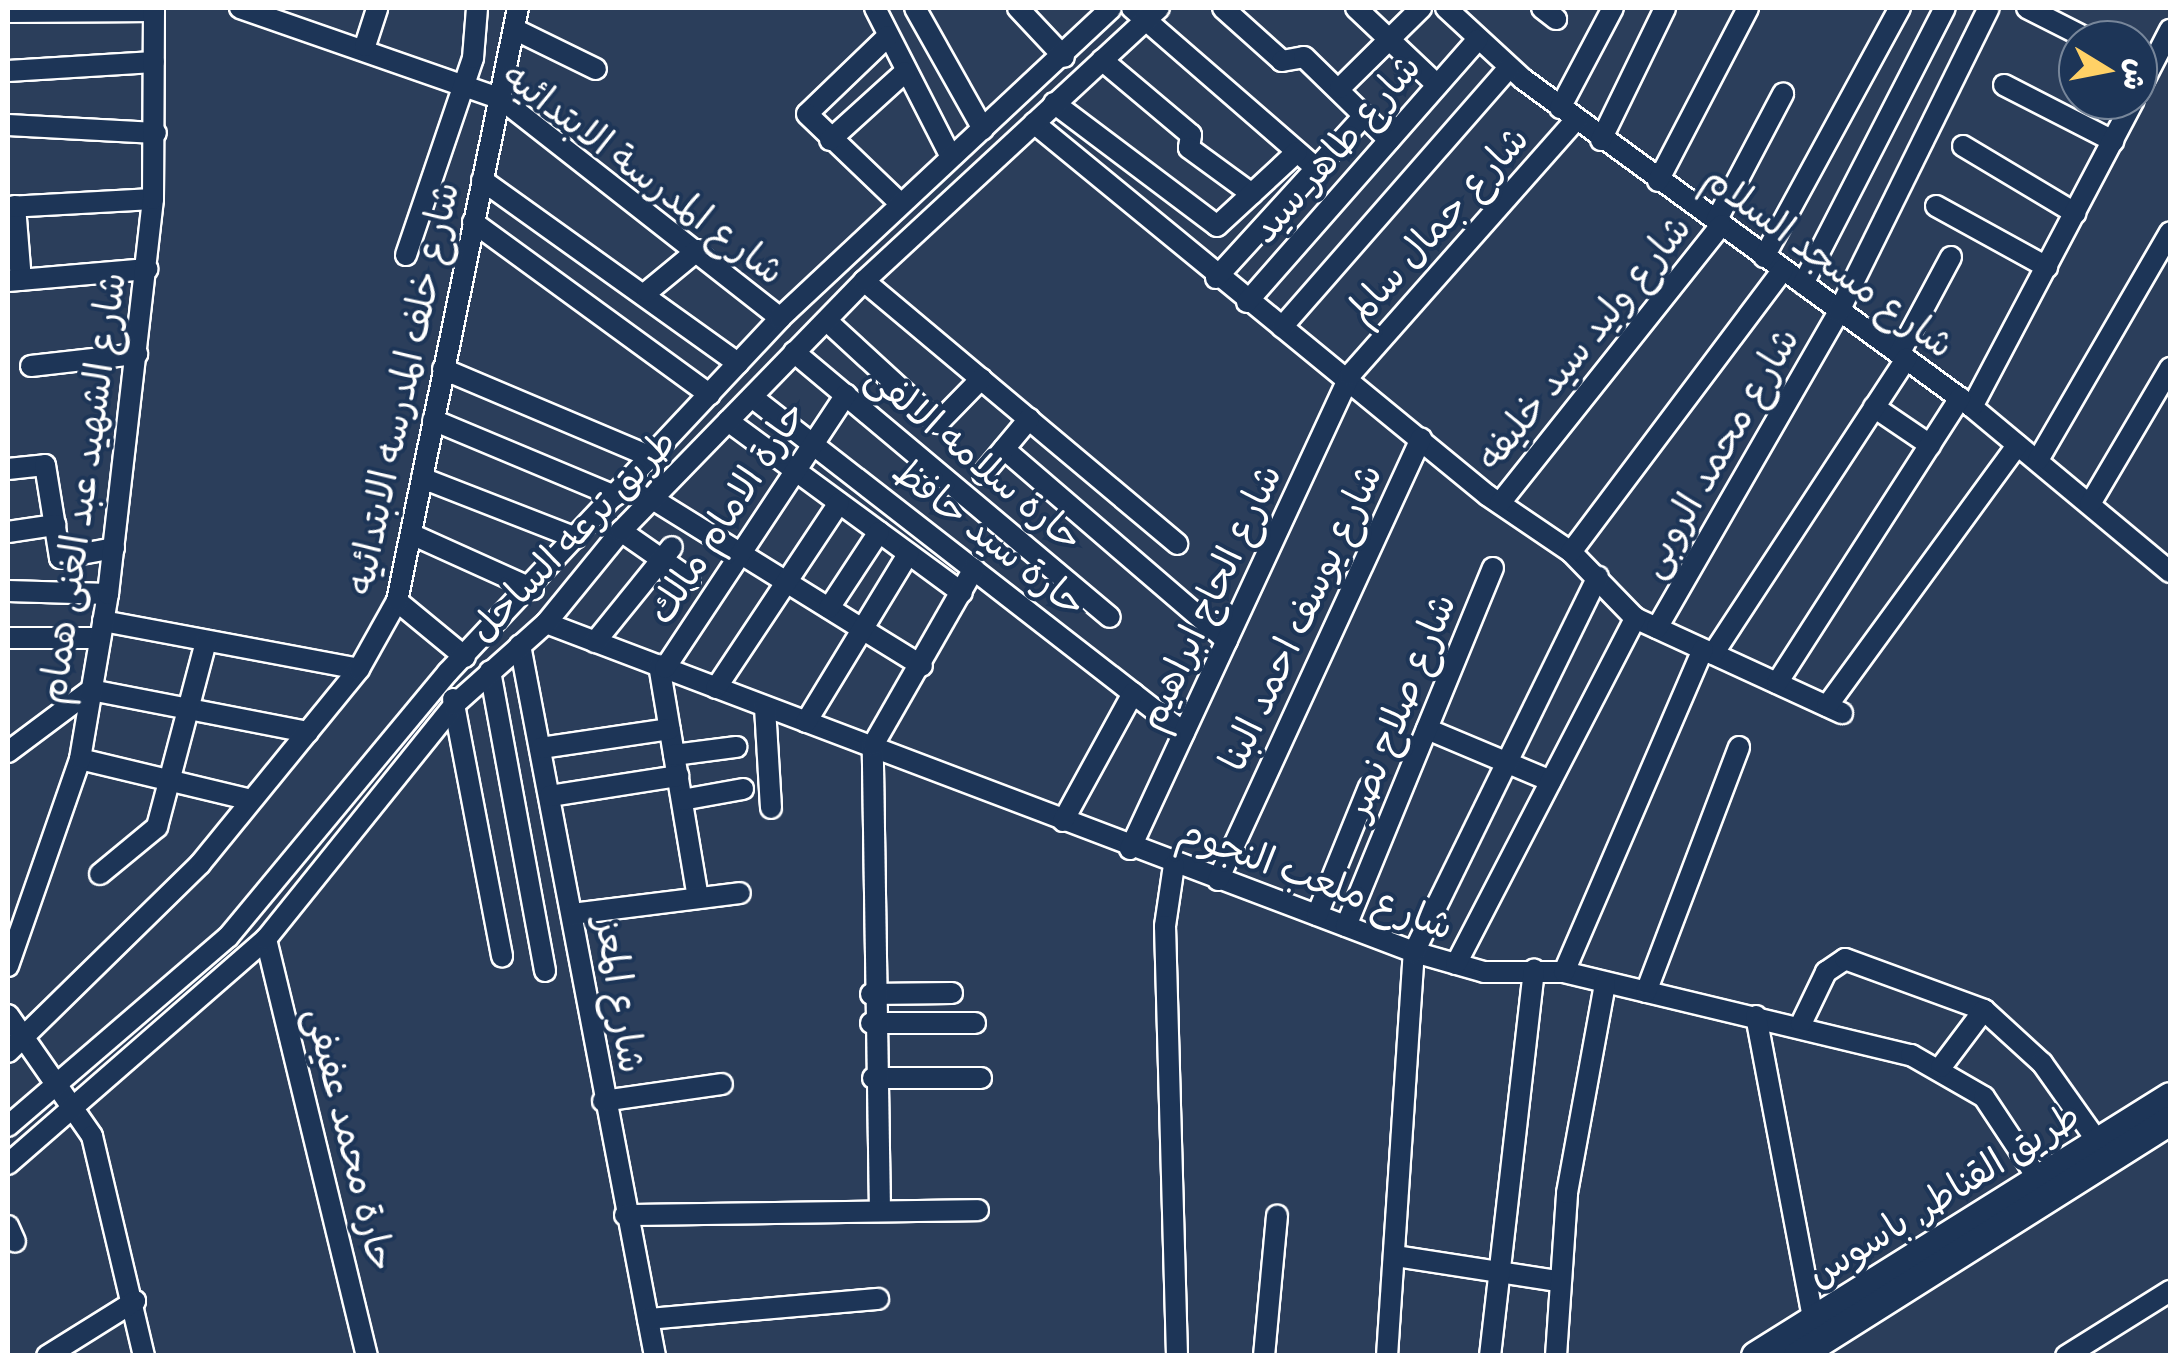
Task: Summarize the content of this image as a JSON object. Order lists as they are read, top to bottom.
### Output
{
  "streets": {
    "main road": ["طريق القناطر, باسوس"],
    "street": [
      "شارع طاهر سيد",
      "شارع المدرسة الابتدائيه",
      "شارع جمال سالم",
      "شارع مسجد السلام",
      "شارع وليد سيد خليفه",
      "شارع خلف المدرسه الابتدائيه",
      "شارع محمد الروبى",
      "حارة سلامه الالفى",
      "شارع الشهيد عبد الغنى همام",
      "حارة الامام مالك",
      "طريق ترعه الساحل",
      "حارة سيد حافظ",
      "شارع الحاج ابراهيم",
      "شارع يوسف احمد البنا",
      "شارع صلاح نصر",
      "شارع ملعب النجوم",
      "شارع المعز",
      "حارة محمد عفيفى"
    ]
  },
  "crossings": [
    ["شارع طاهر سيد", "شارع مسجد السلام"],
    ["شارع المدرسة الابتدائيه", "شارع خلف المدرسه الابتدائيه"],
    ["شارع المدرسة الابتدائيه", "طريق ترعه الساحل"],
    ["شارع جمال سالم", "شارع مسجد السلام"],
    ["شارع جمال سالم", "شارع الحاج ابراهيم"],
    ["شارع مسجد السلام", "شارع وليد سيد خليفه"],
    ["شارع مسجد السلام", "شارع محمد الروبى"],
    ["حارة سلامه الالفى", "حارة الامام مالك"],
    ["حارة سلامه الالفى", "طريق ترعه الساحل"],
    ["حارة الامام مالك", "حارة سيد حافظ"],
    ["حارة الامام مالك", "شارع ملعب النجوم"],
    ["طريق ترعه الساحل", "حارة سيد حافظ"],
    ["طريق ترعه الساحل", "شارع ملعب النجوم"],
    ["طريق ترعه الساحل", "شارع المعز"],
    ["طريق ترعه الساحل", "حارة محمد عفيفى"],
    ["حارة سيد حافظ", "شارع الحاج ابراهيم"],
    ["شارع الحاج ابراهيم", "شارع ملعب النجوم"],
    ["شارع يوسف احمد البنا", "شارع ملعب النجوم"],
    ["شارع صلاح نصر", "شارع ملعب النجوم"],
    ["شارع ملعب النجوم", "طريق القناطر, باسوس"]
  ],
  "north": "right"
}
